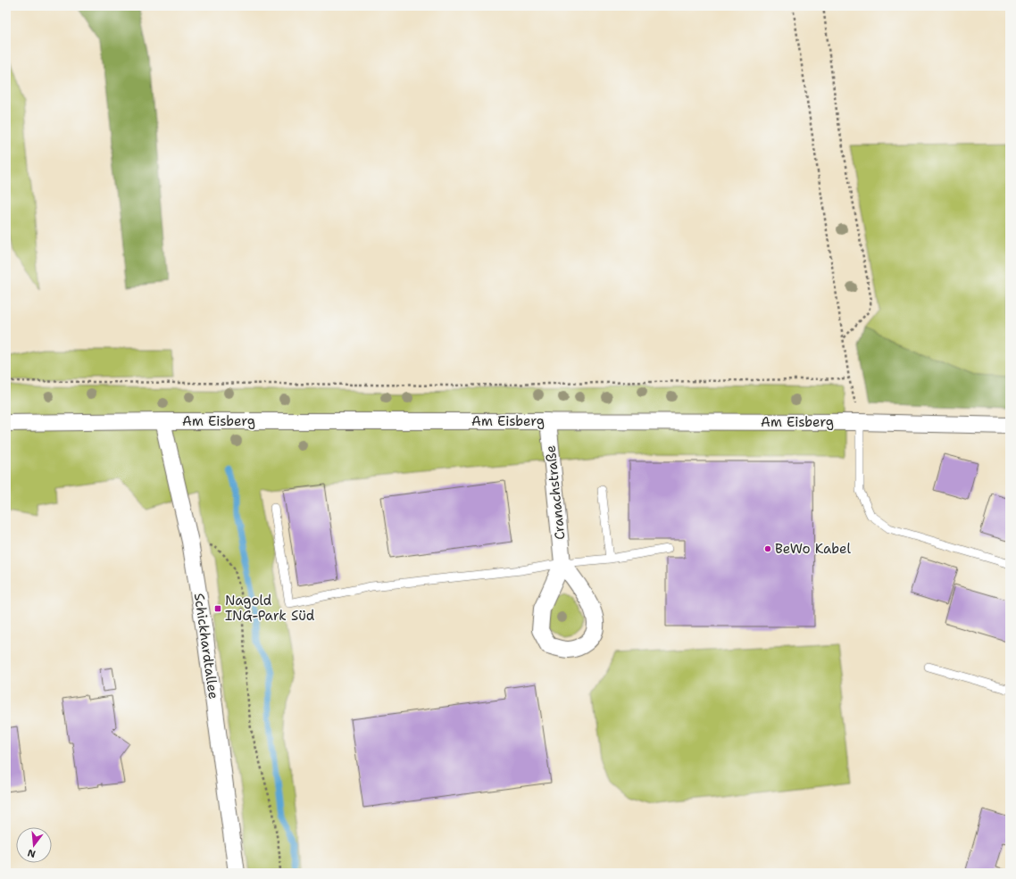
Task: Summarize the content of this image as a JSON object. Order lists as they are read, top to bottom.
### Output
{
  "streets": {
    "street": ["Am Eisberg", "Cranachstraße", "Schickhardtallee"]
  },
  "crossings": [
    ["Am Eisberg", "Cranachstraße"],
    ["Am Eisberg", "Schickhardtallee"]
  ],
  "places": {
    "other": ["BeWo Kabel"],
    "transit": ["Nagold ING-Park Süd"]
  },
  "north": "bottom"
}
